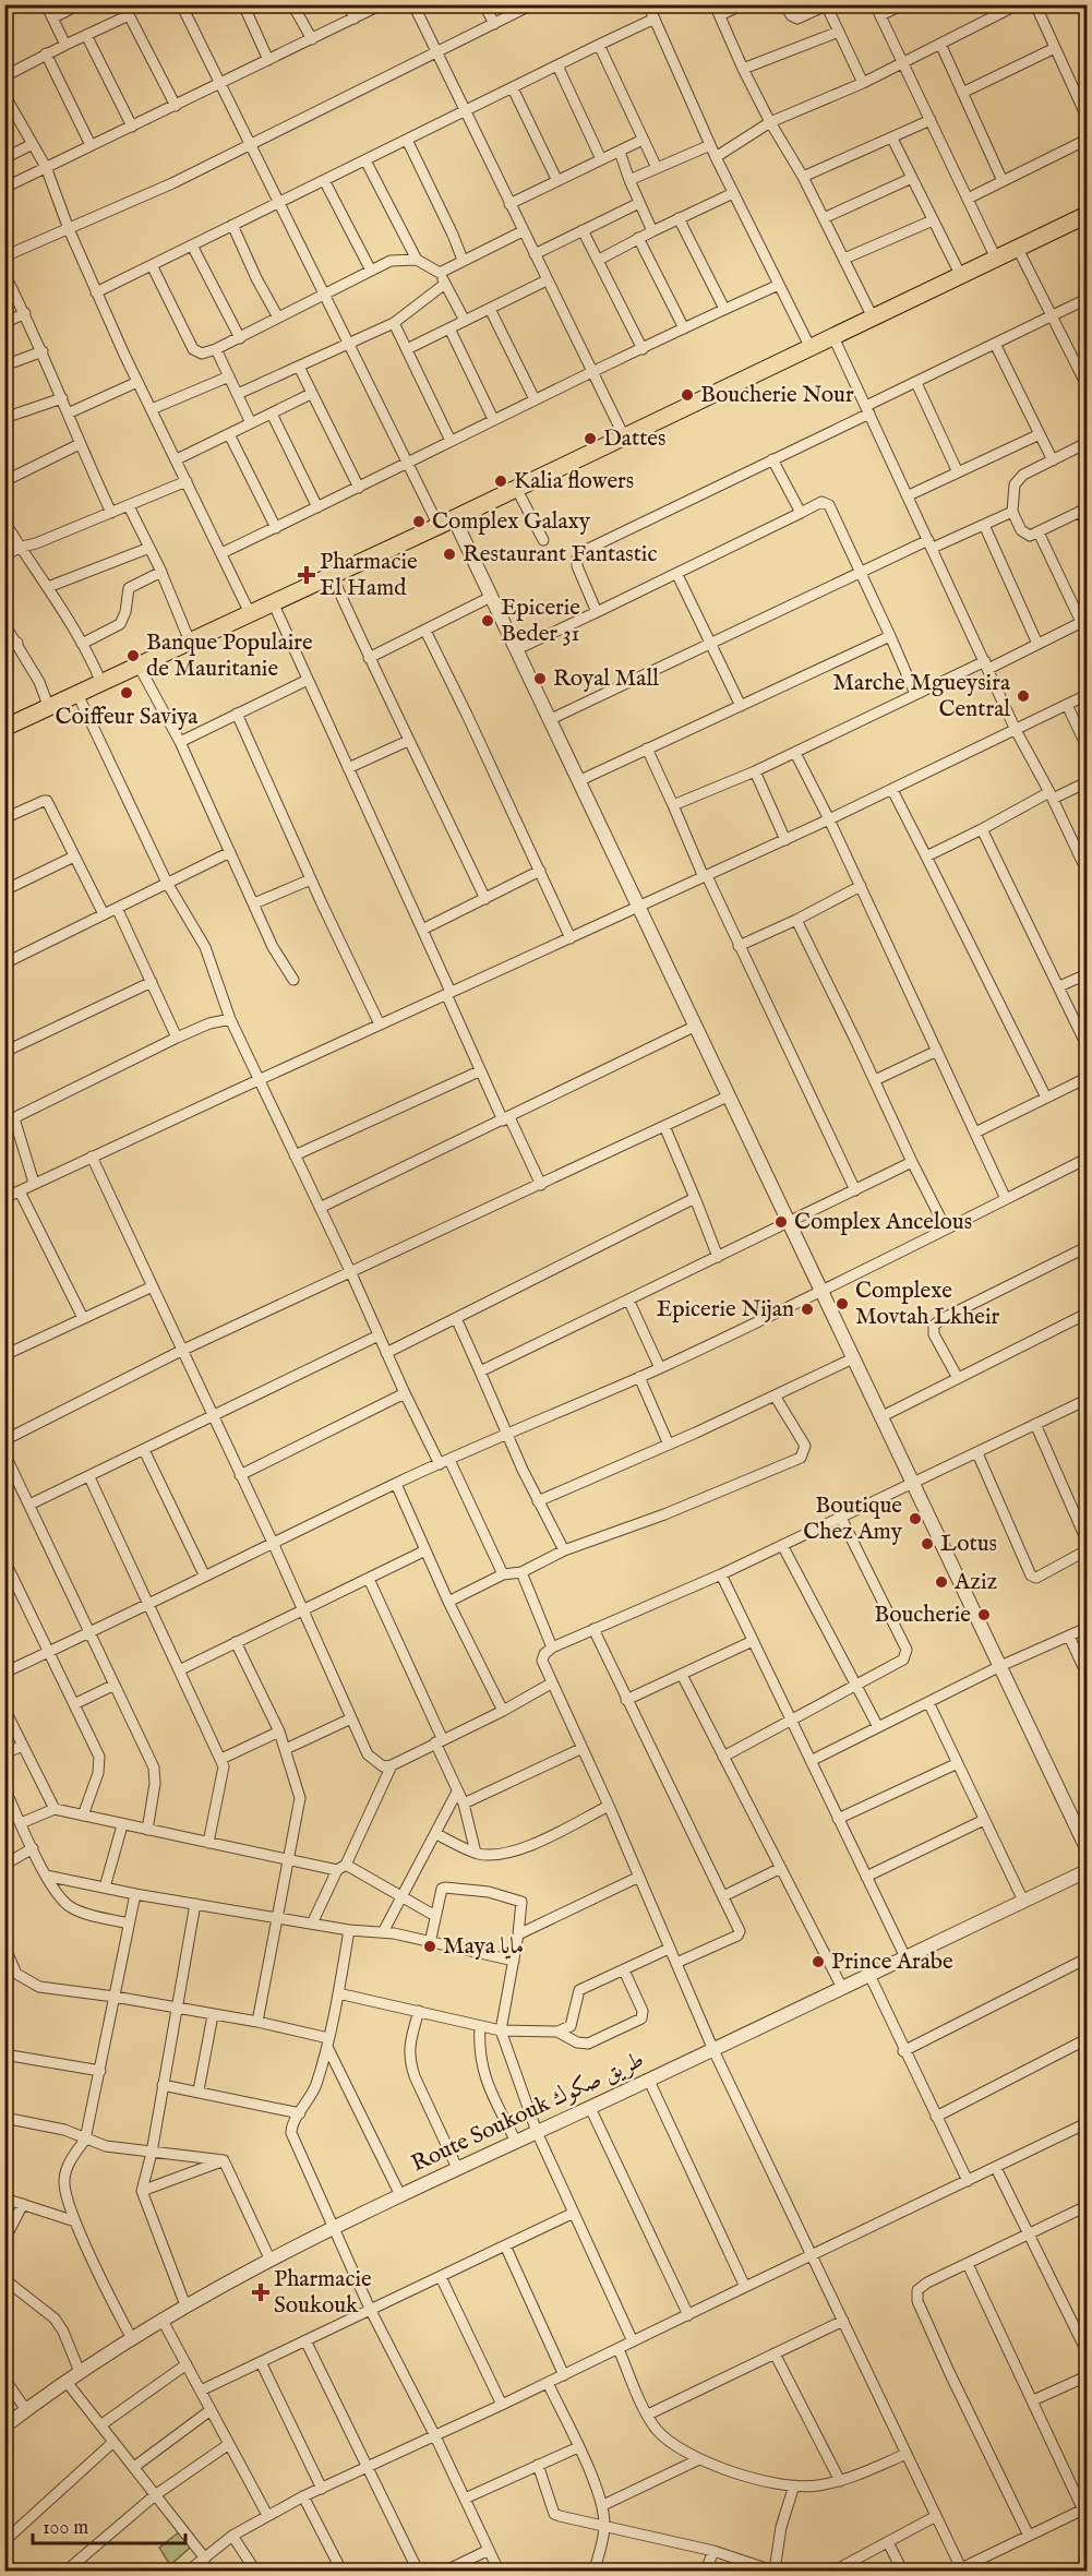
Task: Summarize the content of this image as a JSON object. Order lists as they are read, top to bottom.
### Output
{
  "streets": {
    "street": ["Route Soukouk طريق صكوك"]
  },
  "places": {
    "other": [
      "Boucherie Nour",
      "Dattes",
      "Kalia flowers",
      "Complex Galaxy",
      "Restaurant Fantastic",
      "Epicerie Beder 31",
      "Banque Populaire de Mauritanie",
      "Royal Mall",
      "Coiffeur Saviya",
      "Marche Mgueysira Central",
      "Complex Ancelous",
      "Complexe Movtah Lkheir",
      "Epicerie Nijan",
      "Boutique Chez Amy",
      "Lotus",
      "Aziz",
      "Boucherie",
      "Maya مايا",
      "Prince Arabe"
    ],
    "health": ["Pharmacie El Hamd", "Pharmacie Soukouk"]
  },
  "scale_bar": "100 m"
}
